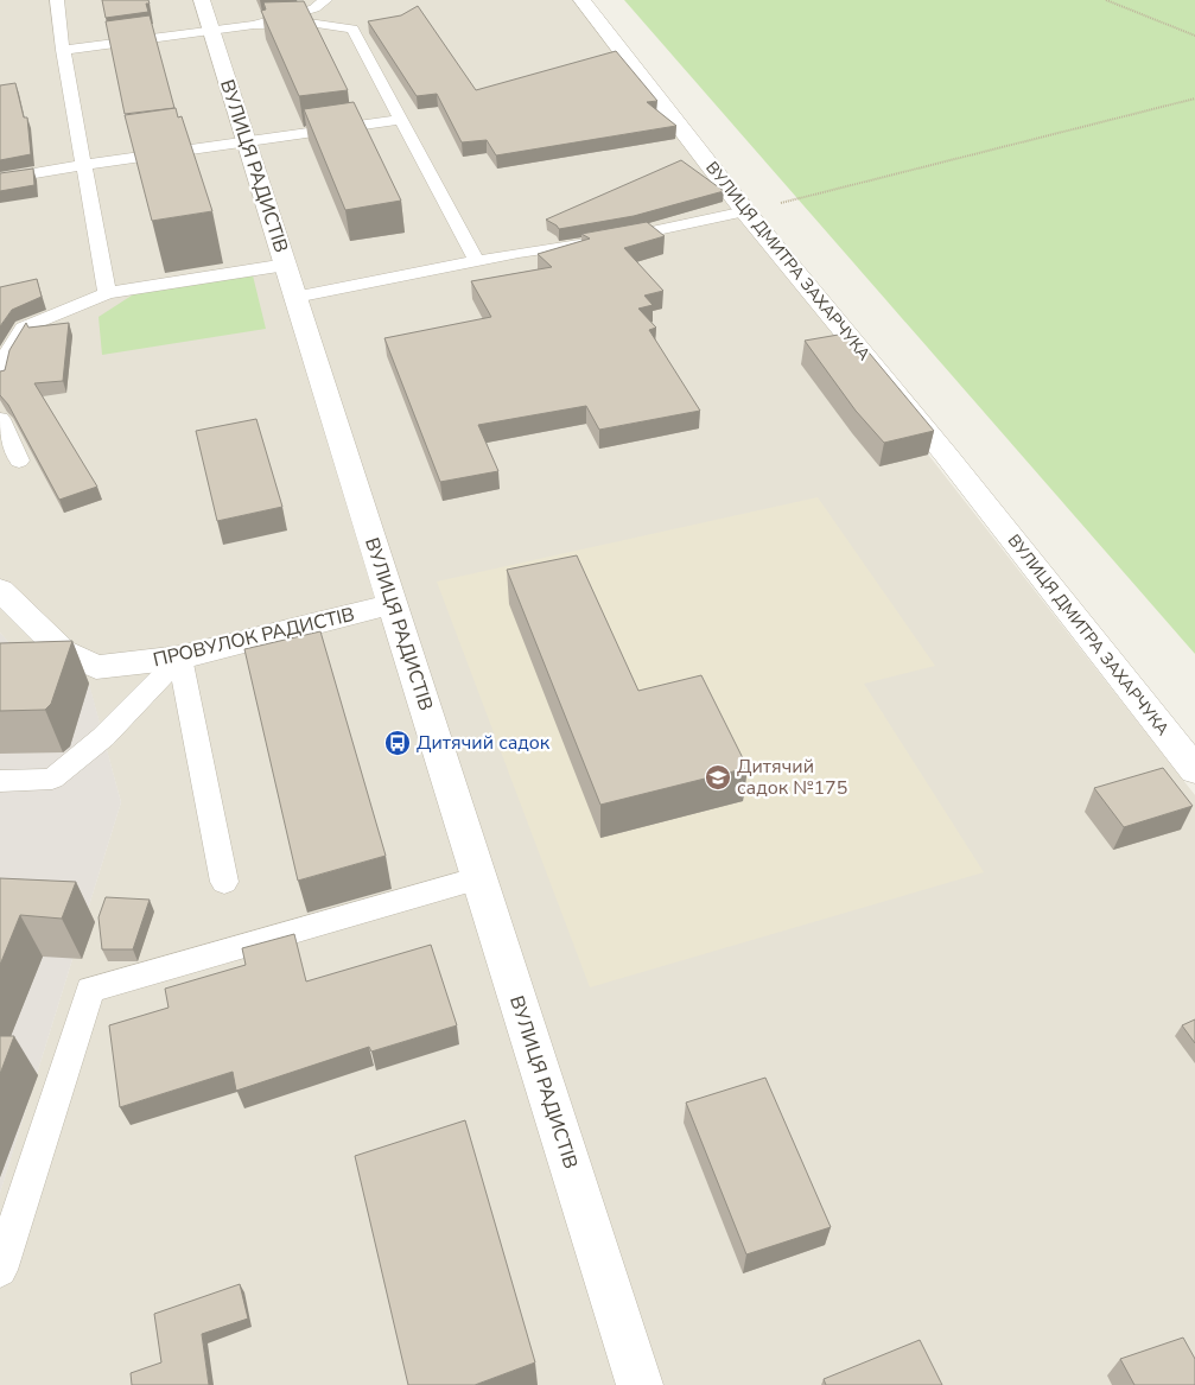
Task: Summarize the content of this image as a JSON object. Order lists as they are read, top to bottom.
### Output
{
  "streets": {
    "street": ["ВУЛИЦЯ РАДИСТІВ", "ВУЛИЦЯ ДМИТРА ЗАХАРЧУКА", "ПРОВУЛОК РАДИСТІВ"]
  },
  "crossings": [
    ["ВУЛИЦЯ РАДИСТІВ", "ПРОВУЛОК РАДИСТІВ"]
  ],
  "places": {
    "bus stop": ["Дитячий садок"],
    "school or university": ["Дитячий садок №175"]
  }
}
